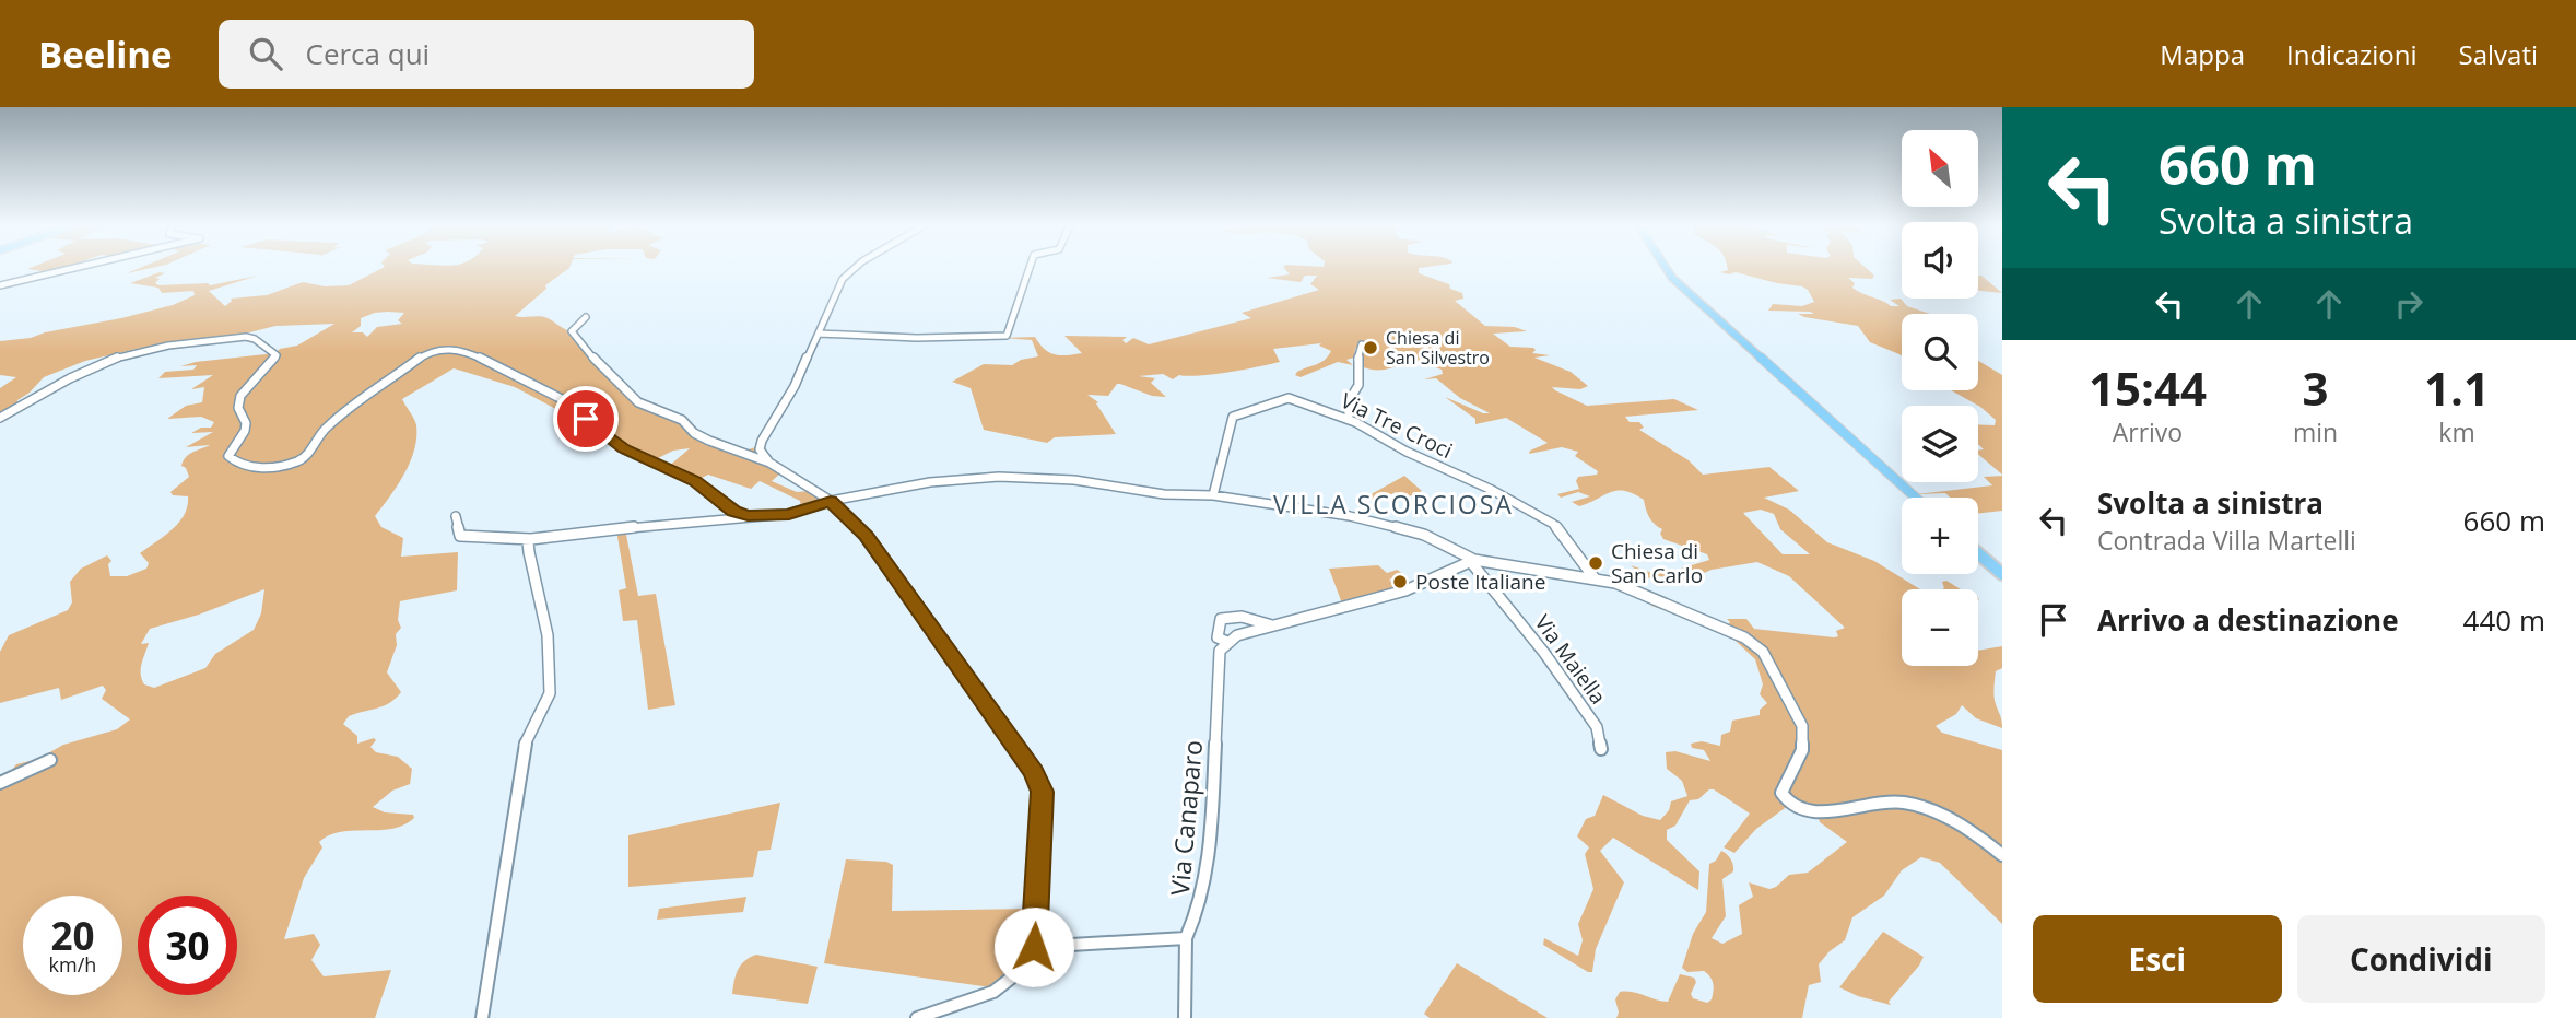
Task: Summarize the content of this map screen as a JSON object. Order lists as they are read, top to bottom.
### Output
{
  "streets": {
    "street": ["Via Tre Croci", "Via Maiella", "Via Canaparo"]
  },
  "crossings": [
    ["Via Maiella", "Via Canaparo"]
  ],
  "districts": ["VILLA SCORCIOSA"],
  "places": ["Chiesa di San Silvestro", "Chiesa di San Carlo", "Poste Italiane"],
  "north": "top left",
  "page": {
    "header": "Beeline",
    "search": "Cerca qui",
    "nav": ["Mappa", "Indicazioni", "Salvati"],
    "turn": ["660 m", "Svolta a sinistra"],
    "map_buttons": ["+", "−"],
    "eta": [
      "15:44",
      "Arrivo",
      "3",
      "min",
      "1.1",
      "km"
    ],
    "list": [
      {
        "name": "Svolta a sinistra",
        "note": "Contrada Villa Martelli",
        "value": "660 m"
      },
      {
        "name": "Arrivo a destinazione",
        "value": "440 m"
      }
    ],
    "speed": "20 km/h",
    "limit": "30",
    "buttons": ["Esci", "Condividi"]
  }
}
